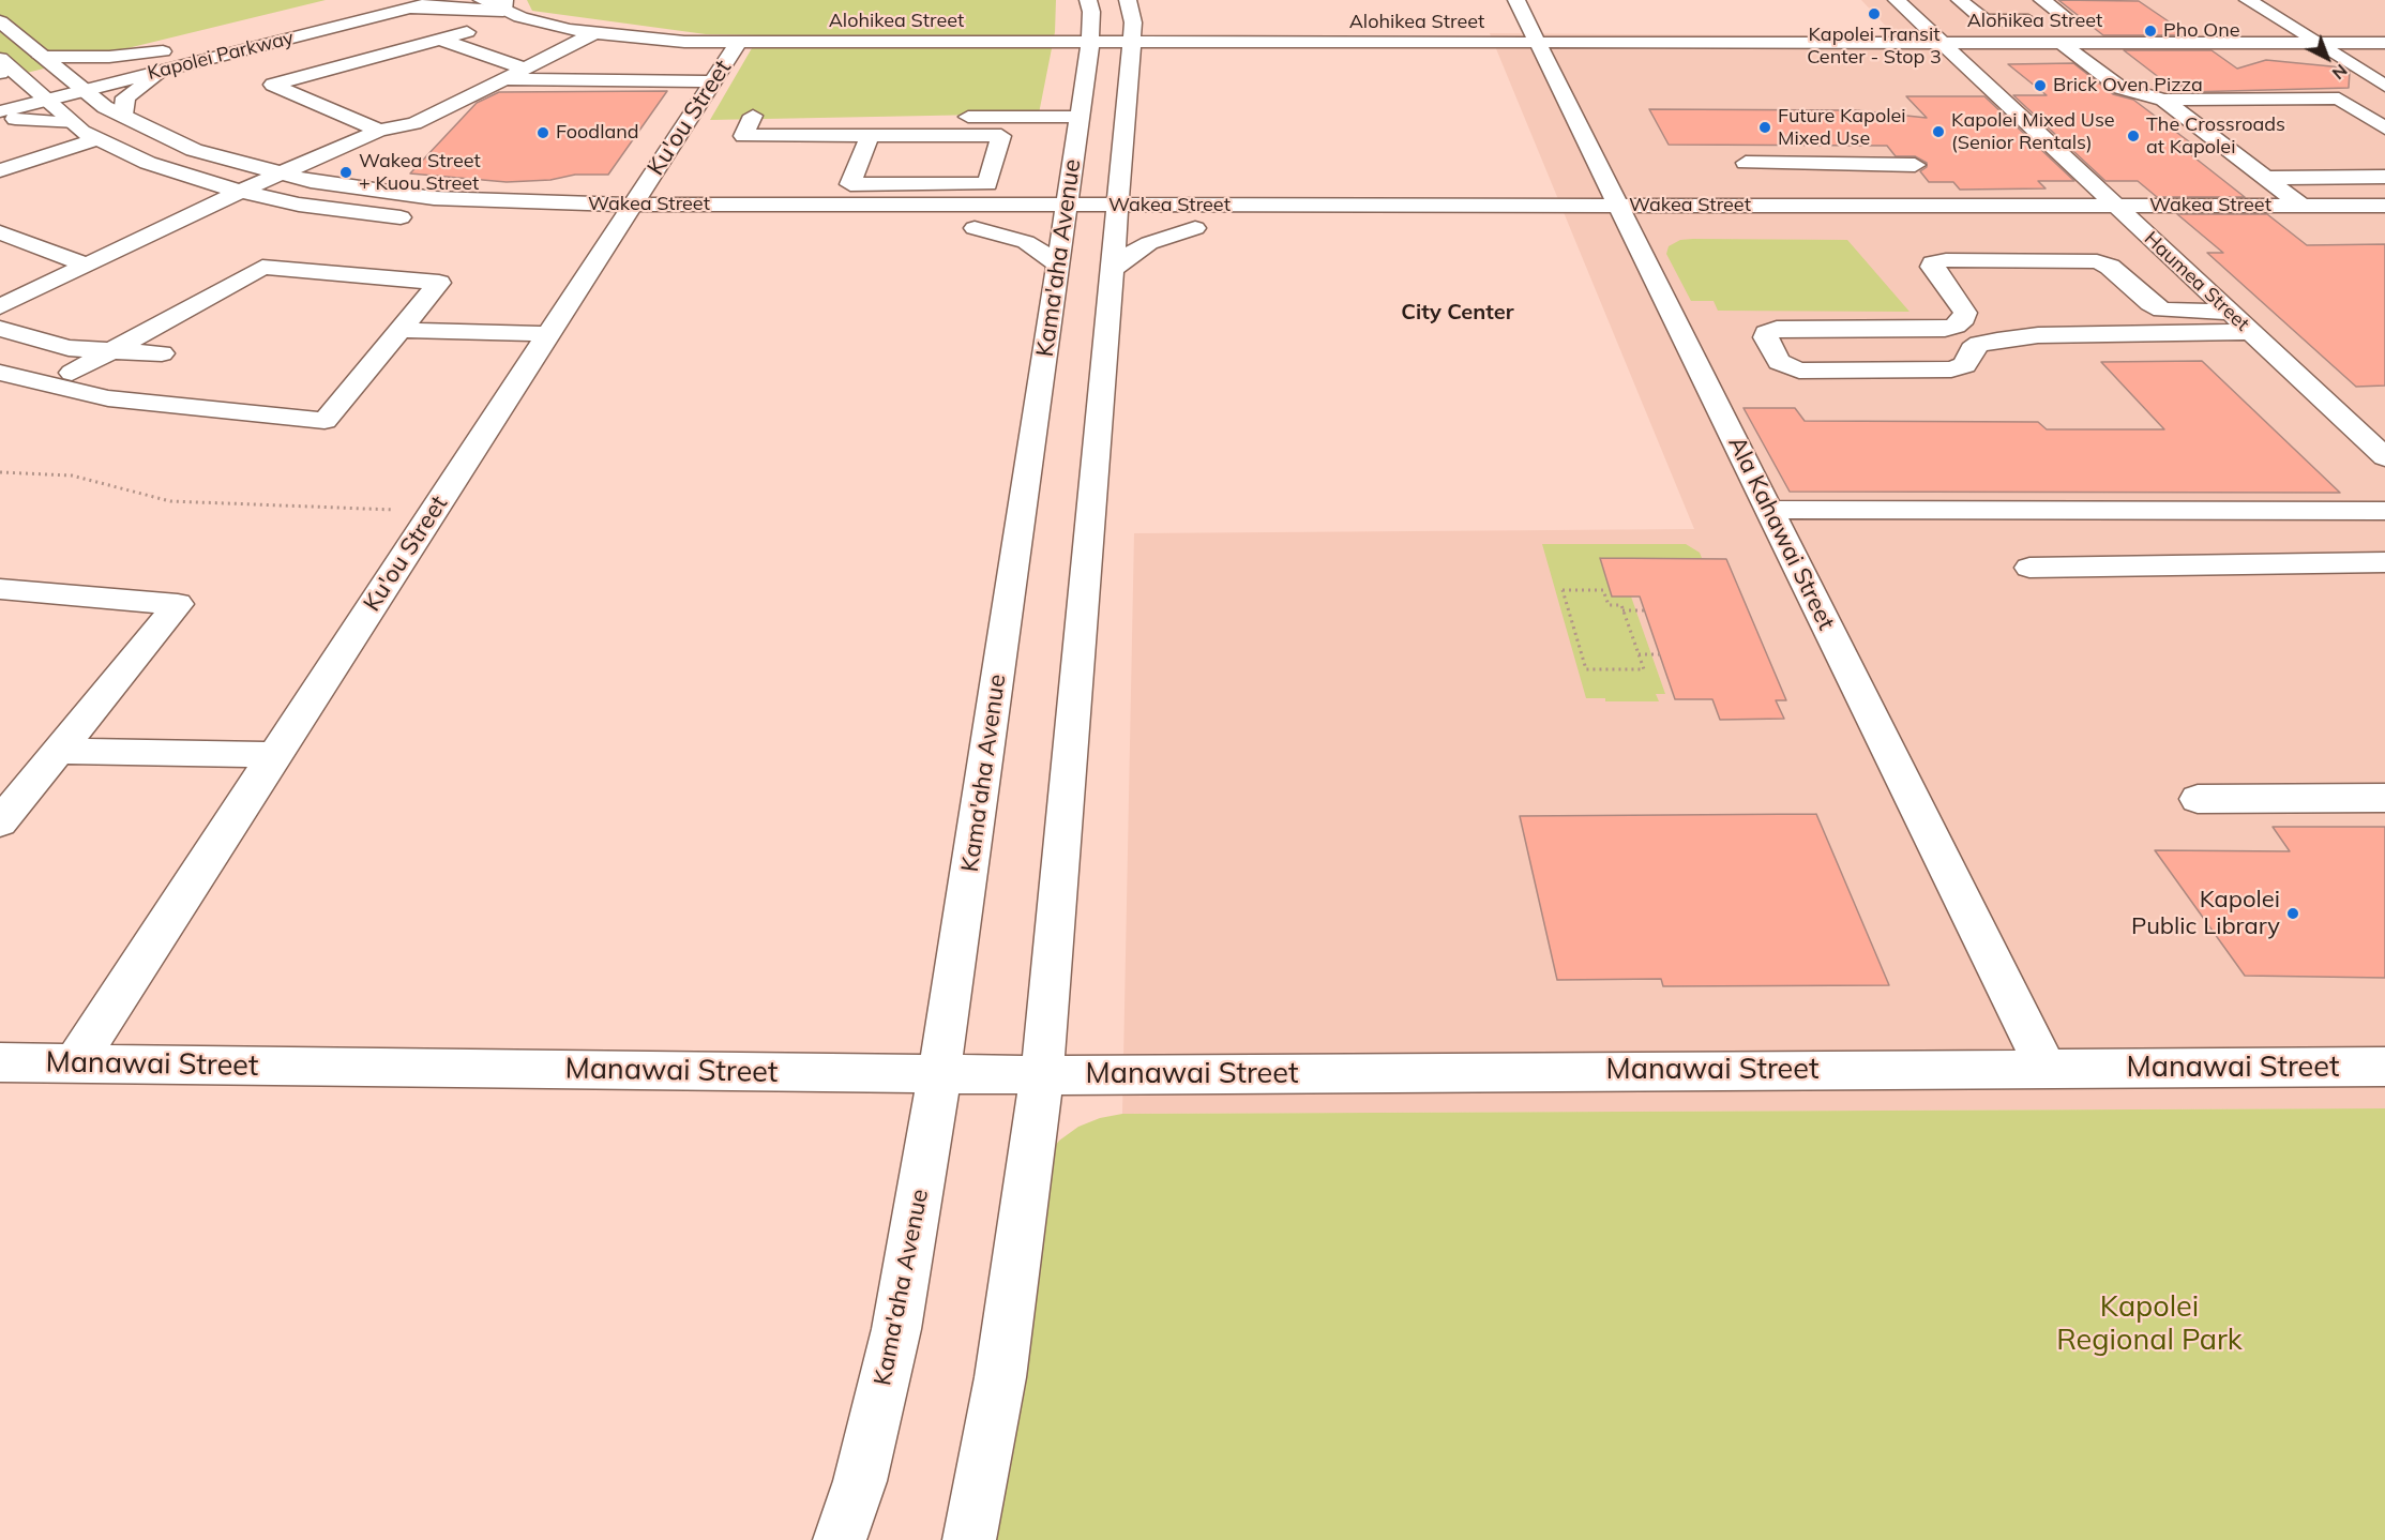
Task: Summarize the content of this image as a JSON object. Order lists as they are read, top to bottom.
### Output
{
  "streets": {
    "street": [
      "Alohikea Street",
      "Kapolei Parkway",
      "Ku'ou Street",
      "Wakea Street",
      "Kama'aha Avenue",
      "Haumea Street",
      "Ala Kahawai Street",
      "Manawai Street"
    ]
  },
  "crossings": [
    ["Alohikea Street", "Ku'ou Street"],
    ["Alohikea Street", "Kama'aha Avenue"],
    ["Alohikea Street", "Haumea Street"],
    ["Alohikea Street", "Ala Kahawai Street"],
    ["Kapolei Parkway", "Wakea Street"],
    ["Ku'ou Street", "Wakea Street"],
    ["Ku'ou Street", "Manawai Street"],
    ["Wakea Street", "Kama'aha Avenue"],
    ["Wakea Street", "Haumea Street"],
    ["Wakea Street", "Ala Kahawai Street"],
    ["Kama'aha Avenue", "Manawai Street"],
    ["Ala Kahawai Street", "Manawai Street"]
  ],
  "districts": ["City Center"],
  "parks": ["Kapolei Regional Park"],
  "places": [
    "Kapolei Transit Center - Stop 3",
    "Pho One",
    "Brick Oven Pizza",
    "Future Kapolei Mixed Use",
    "Kapolei Mixed Use (Senior Rentals)",
    "Foodland",
    "The Crossroads at Kapolei",
    "Wakea Street + Kuou Street",
    "Kapolei Public Library"
  ],
  "north": "bottom right"
}
